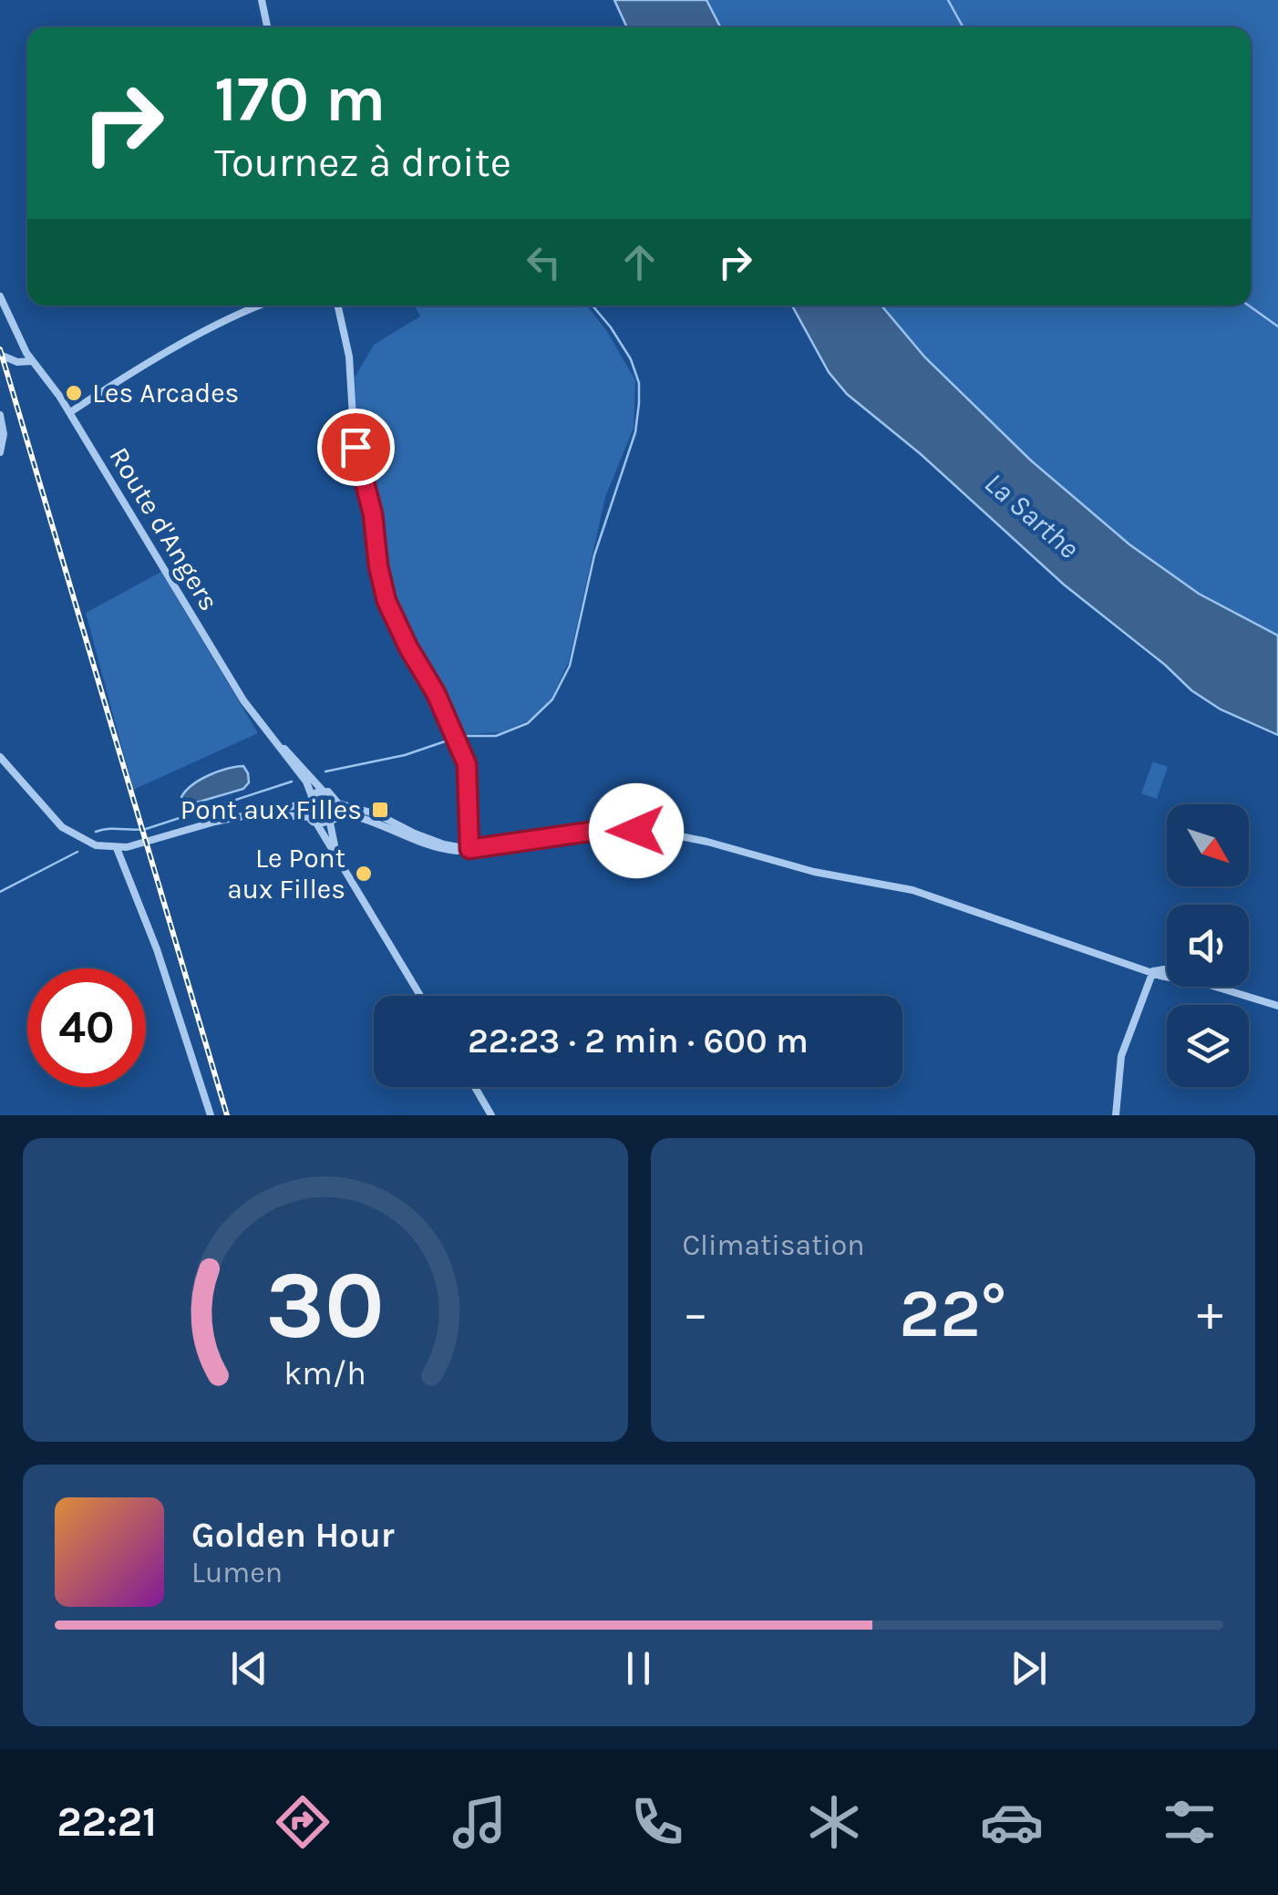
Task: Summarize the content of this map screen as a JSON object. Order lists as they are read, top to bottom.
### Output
{
  "streets": {
    "street": ["Route d'Angers"]
  },
  "water": ["La Sarthe"],
  "places": {
    "other": ["Les Arcades", "Le Pont aux Filles"],
    "transit": ["Pont aux Filles"]
  },
  "north": "bottom right",
  "page": {
    "turn": ["170 m", "Tournez à droite"],
    "limit": "40",
    "trip": "22:23 · 2 min · 600 m",
    "tile": "Climatisation",
    "heat": ["−", "22°", "+"],
    "song": ["Golden Hour", "Lumen"],
    "tabs": "22:21",
    "gauge": ["30", "km/h"]
  }
}
